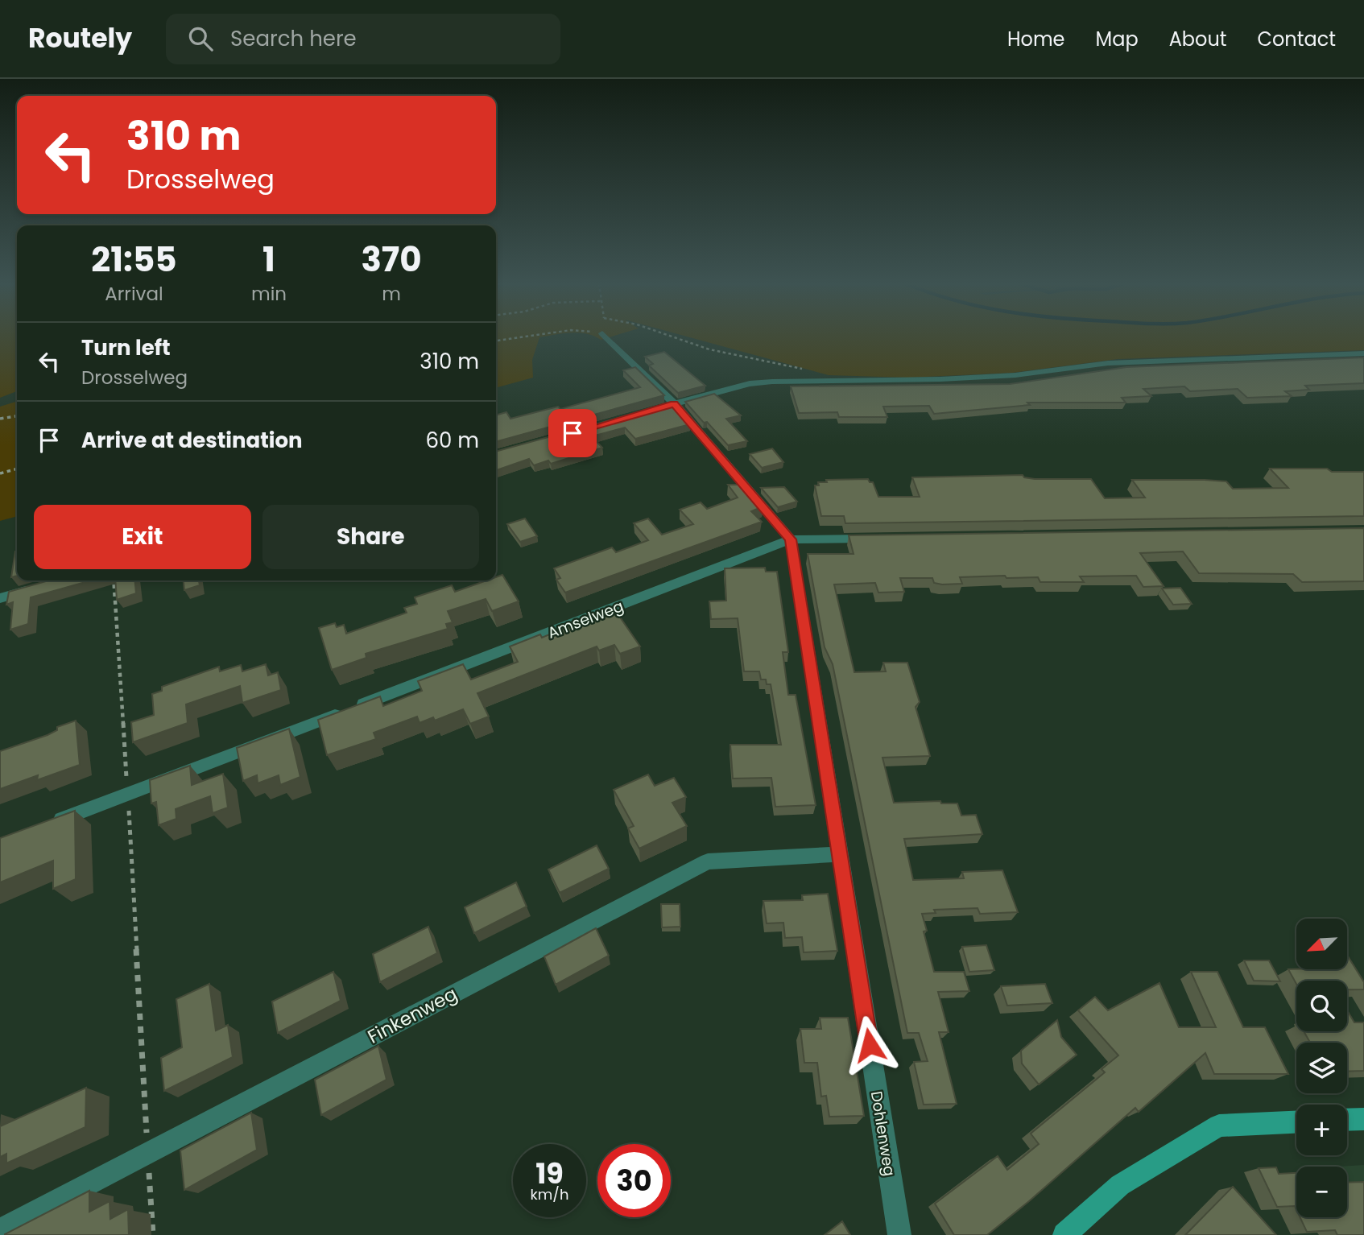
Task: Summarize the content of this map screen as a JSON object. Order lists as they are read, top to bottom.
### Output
{
  "streets": {
    "street": ["Amselweg", "Finkenweg", "Dohlenweg"]
  },
  "crossings": [
    ["Amselweg", "Dohlenweg"],
    ["Finkenweg", "Dohlenweg"]
  ],
  "north": "bottom left",
  "page": {
    "header": "Routely",
    "search": "Search here",
    "nav": [
      "Home",
      "Map",
      "About",
      "Contact"
    ],
    "turn": ["310 m", "Drosselweg"],
    "eta": [
      "21:55",
      "Arrival",
      "1",
      "min",
      "370",
      "m"
    ],
    "list": [
      {
        "name": "Turn left",
        "note": "Drosselweg",
        "value": "310 m"
      },
      {
        "name": "Arrive at destination",
        "value": "60 m"
      }
    ],
    "buttons": ["Exit", "Share"],
    "map_buttons": ["+", "−"],
    "speed": "19 km/h",
    "limit": "30"
  }
}
